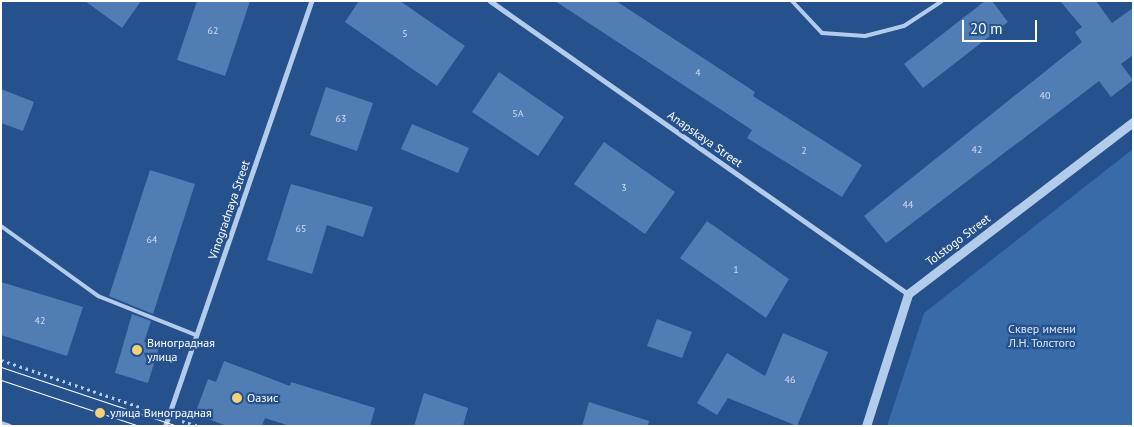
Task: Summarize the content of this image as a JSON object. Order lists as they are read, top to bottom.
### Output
{
  "streets": {
    "street": ["Anapskaya Street", "Vinogradnaya Street", "Tolstogo Street"]
  },
  "crossings": [
    ["Anapskaya Street", "Tolstogo Street"]
  ],
  "parks": ["Сквер имени Л.Н. Толстого"],
  "places": ["Виноградная улица", "Оазис", "улица Виноградная"],
  "house_numbers": [
    "62",
    "5",
    "4",
    "40",
    "5А",
    "63",
    "42",
    "2",
    "3",
    "44",
    "65",
    "64",
    "1",
    "42",
    "46"
  ],
  "scale_bar": "20 m"
}
